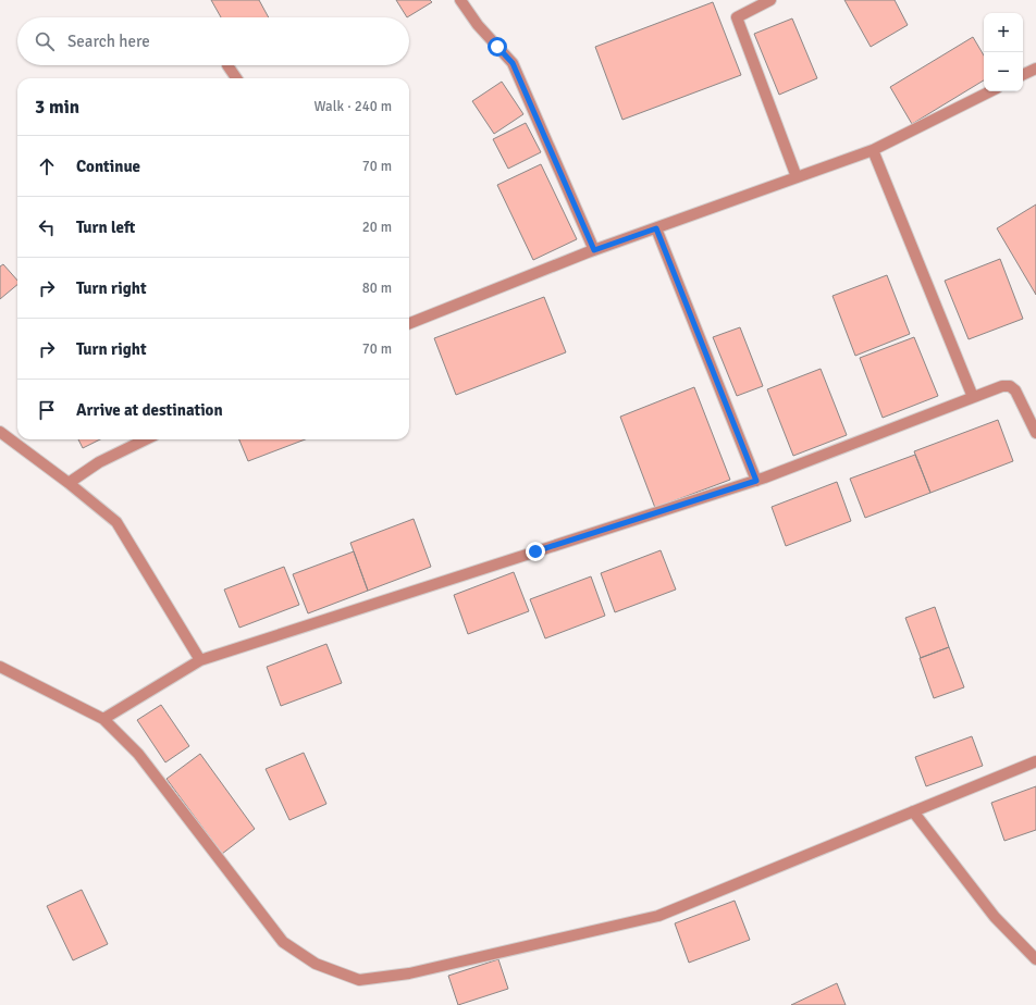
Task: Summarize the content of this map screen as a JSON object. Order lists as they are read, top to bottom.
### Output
{
  "page": {
    "map_buttons": ["+", "−"],
    "search": "Search here",
    "heading": ["3 min", "Walk · 240 m"],
    "list": [
      ["Continue", "70 m"],
      ["Turn left", "20 m"],
      ["Turn right", "80 m"],
      ["Turn right", "70 m"],
      "Arrive at destination"
    ]
  }
}
